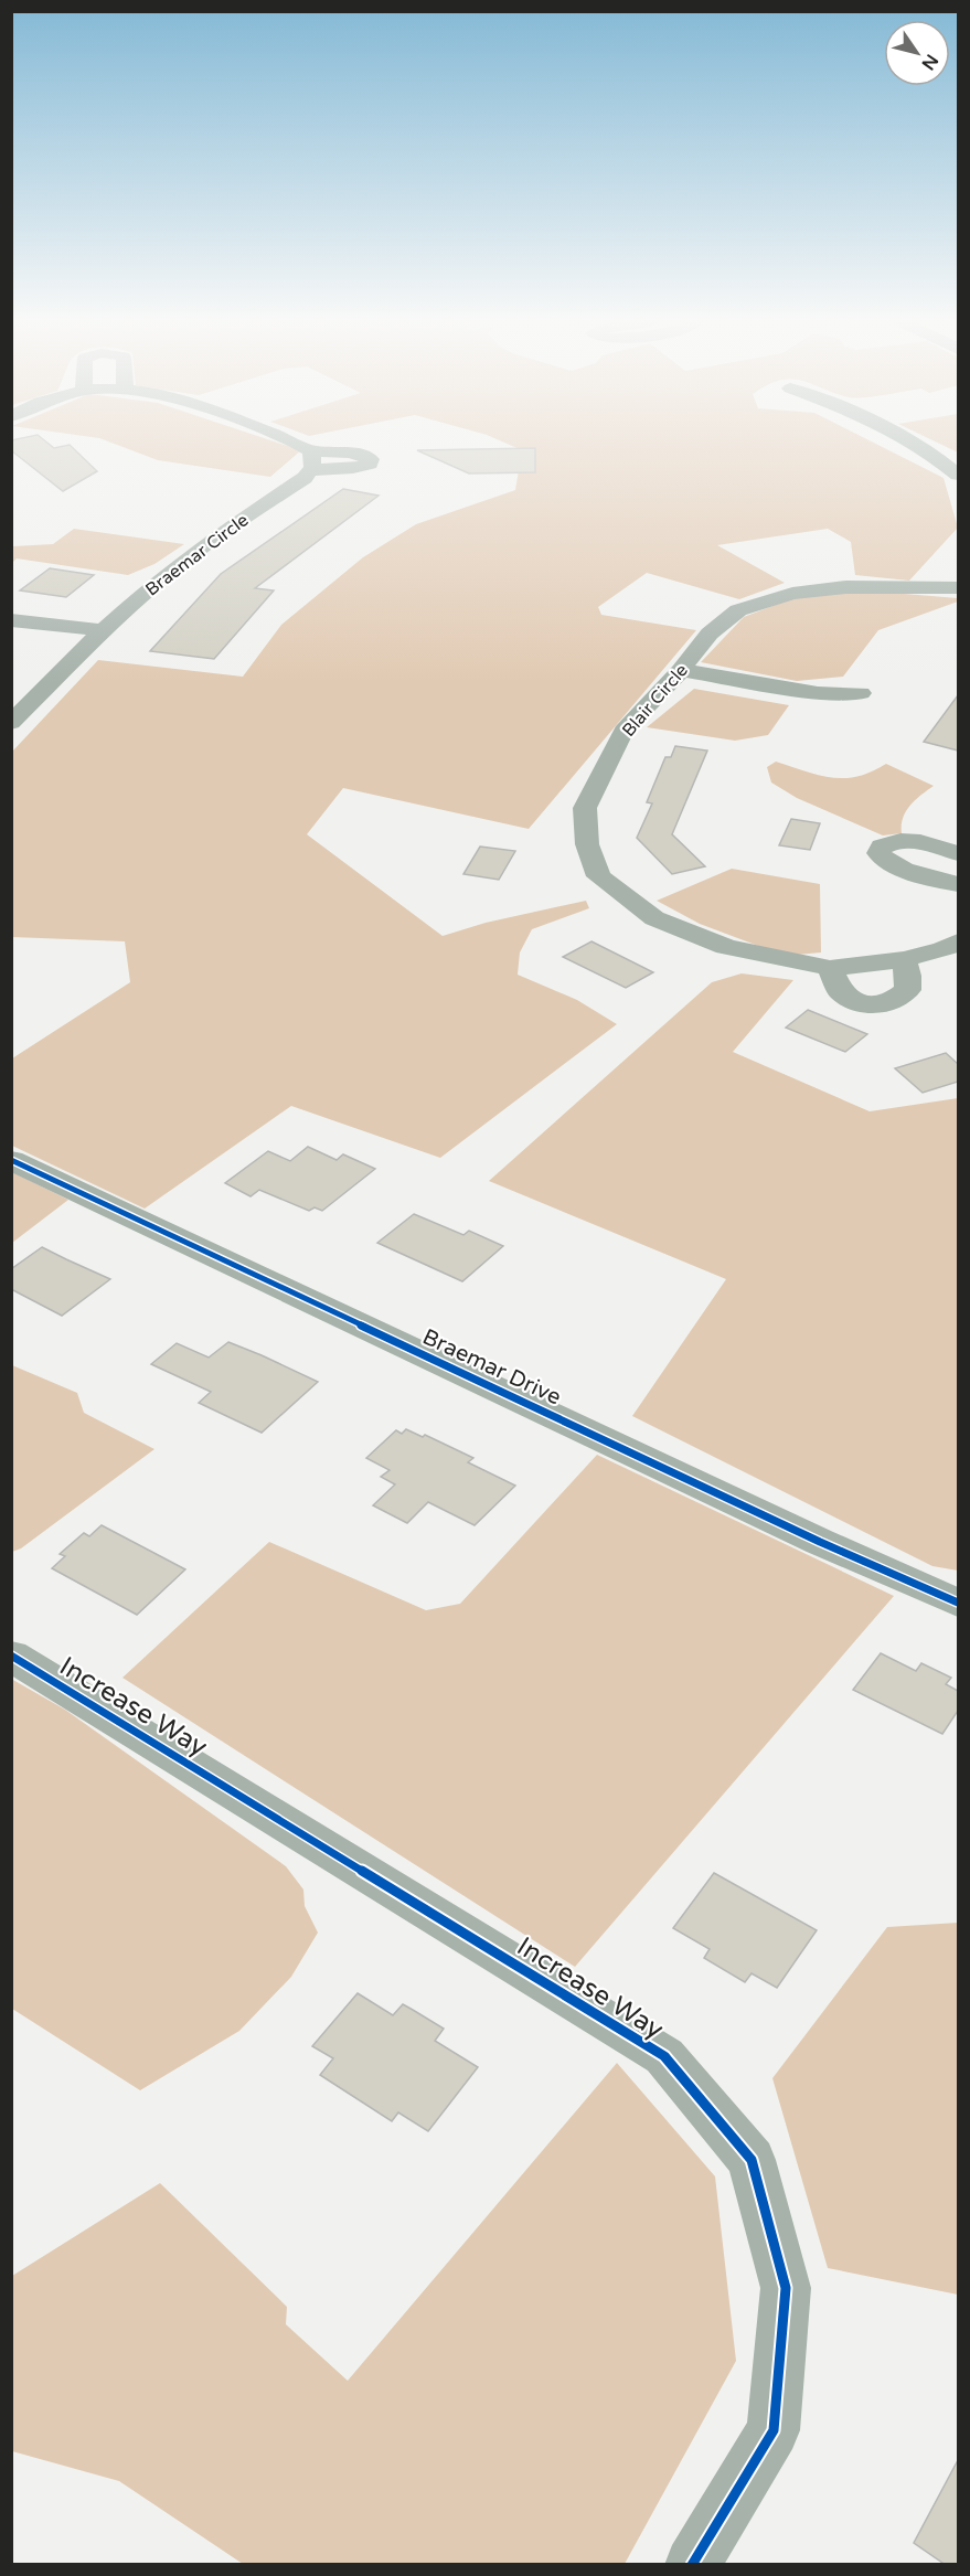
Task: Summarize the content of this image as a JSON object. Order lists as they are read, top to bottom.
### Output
{
  "streets": {
    "street": [
      "Braemar Circle",
      "Blair Circle",
      "Braemar Drive",
      "Increase Way"
    ]
  },
  "north": "bottom right"
}
